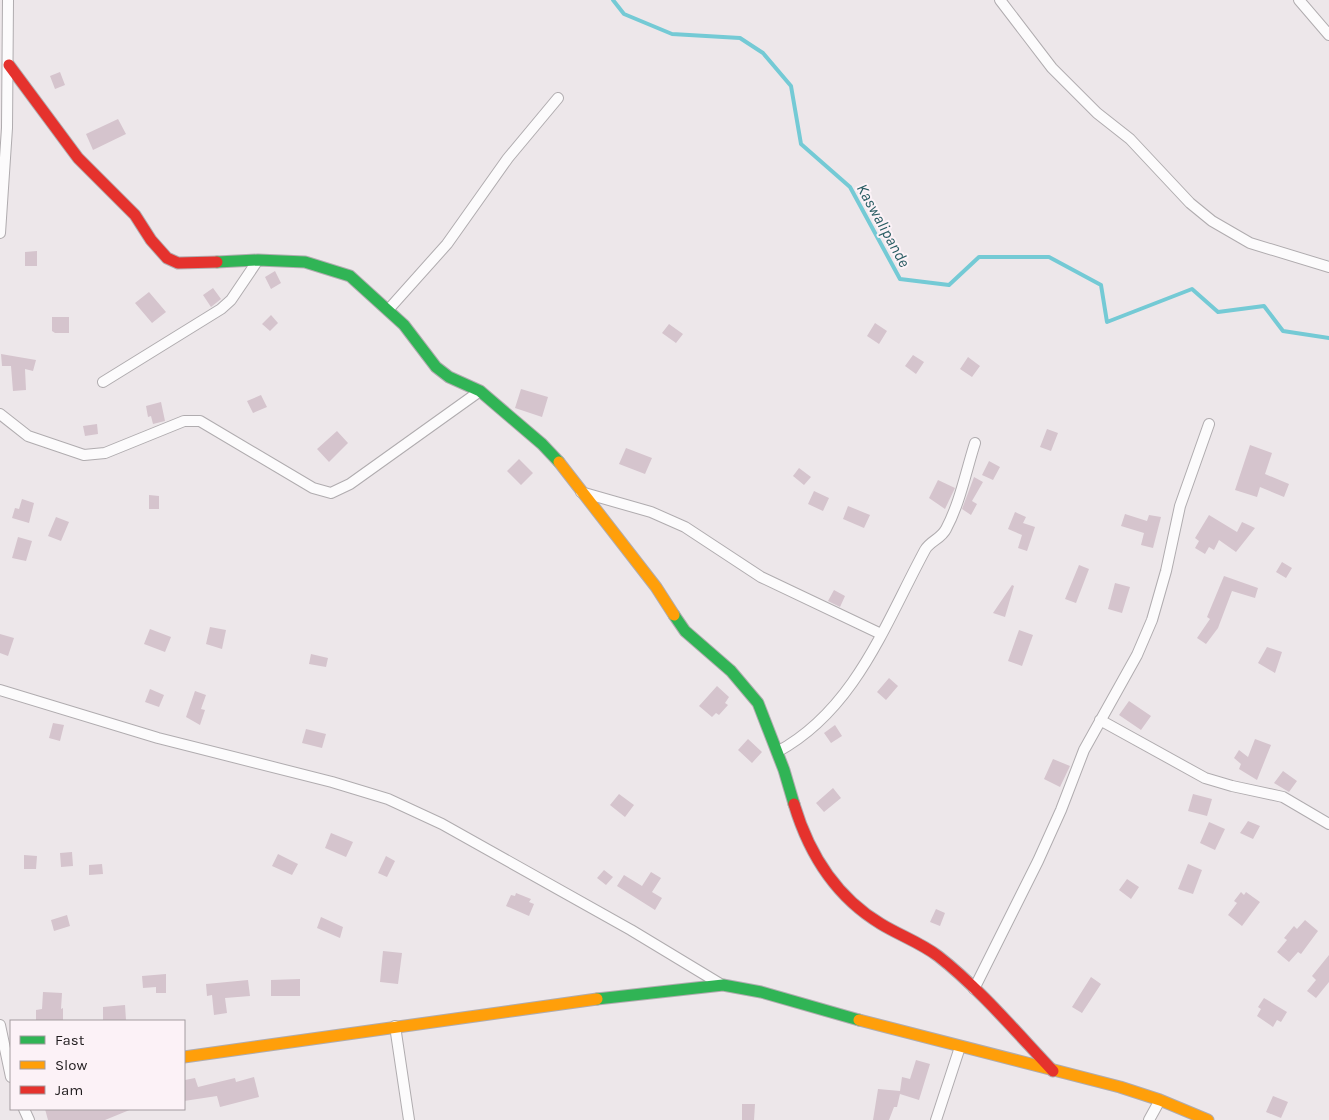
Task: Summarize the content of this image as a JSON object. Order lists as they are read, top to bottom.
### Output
{
  "water": ["Kaswalipande"],
  "legend": ["Fast", "Slow", "Jam"]
}
